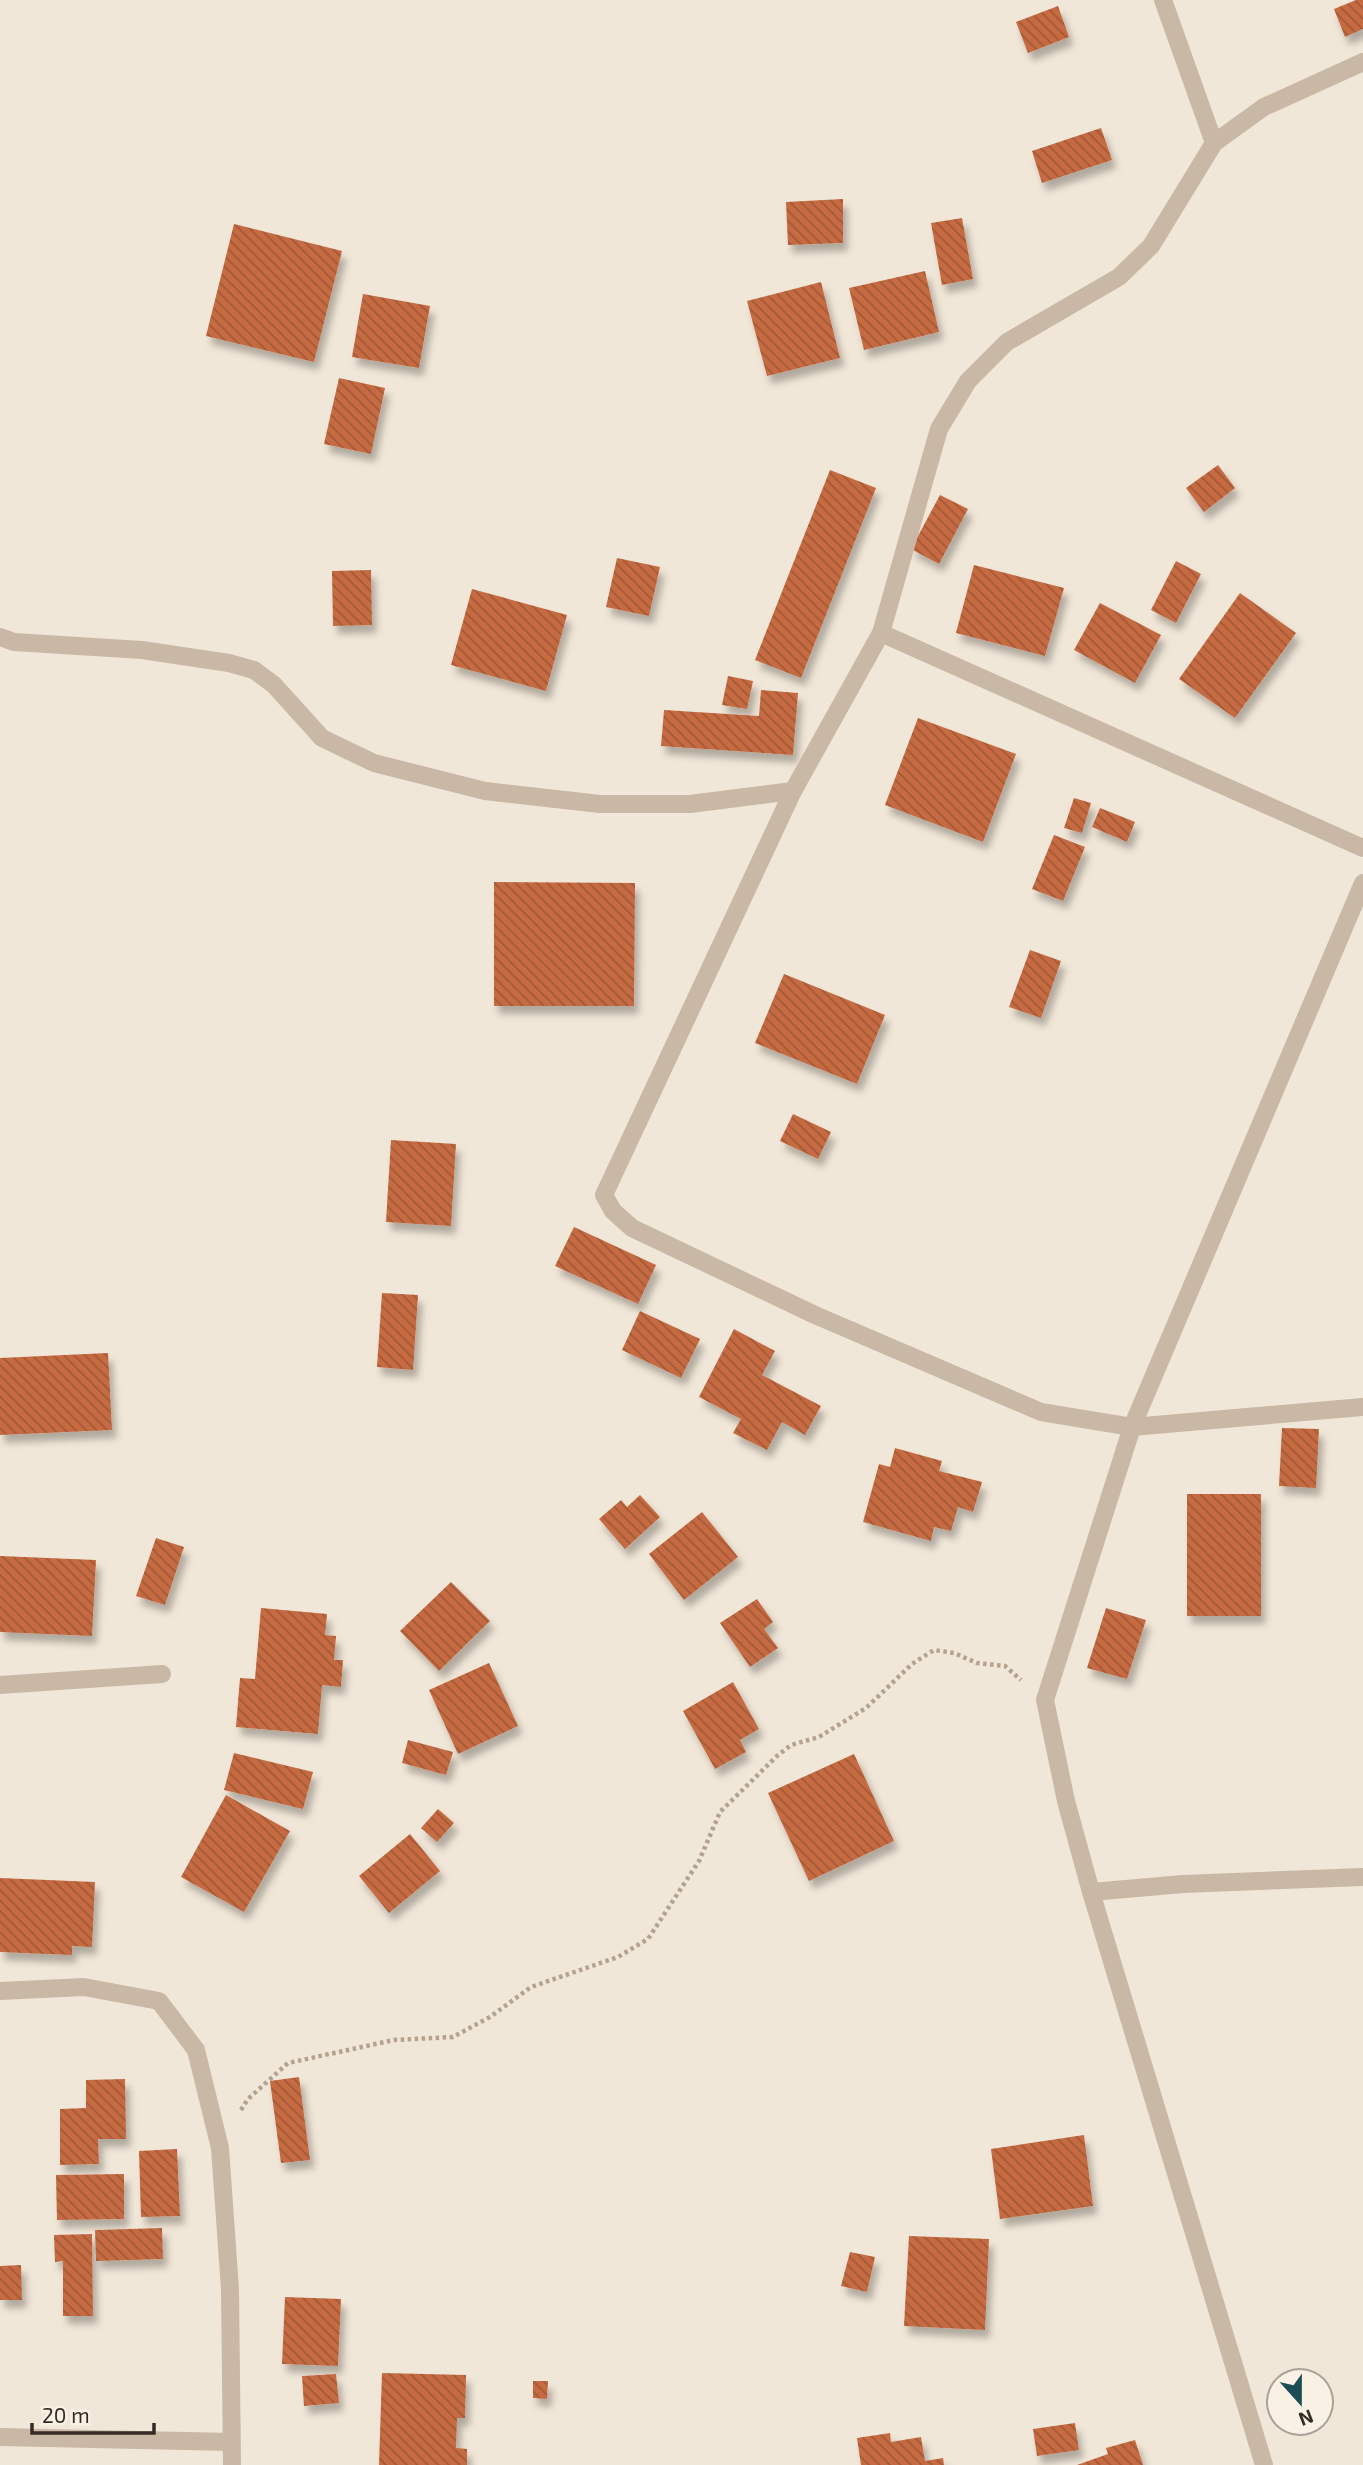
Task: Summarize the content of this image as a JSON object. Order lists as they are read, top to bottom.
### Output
{
  "scale_bar": "20 m",
  "north": "bottom"
}
